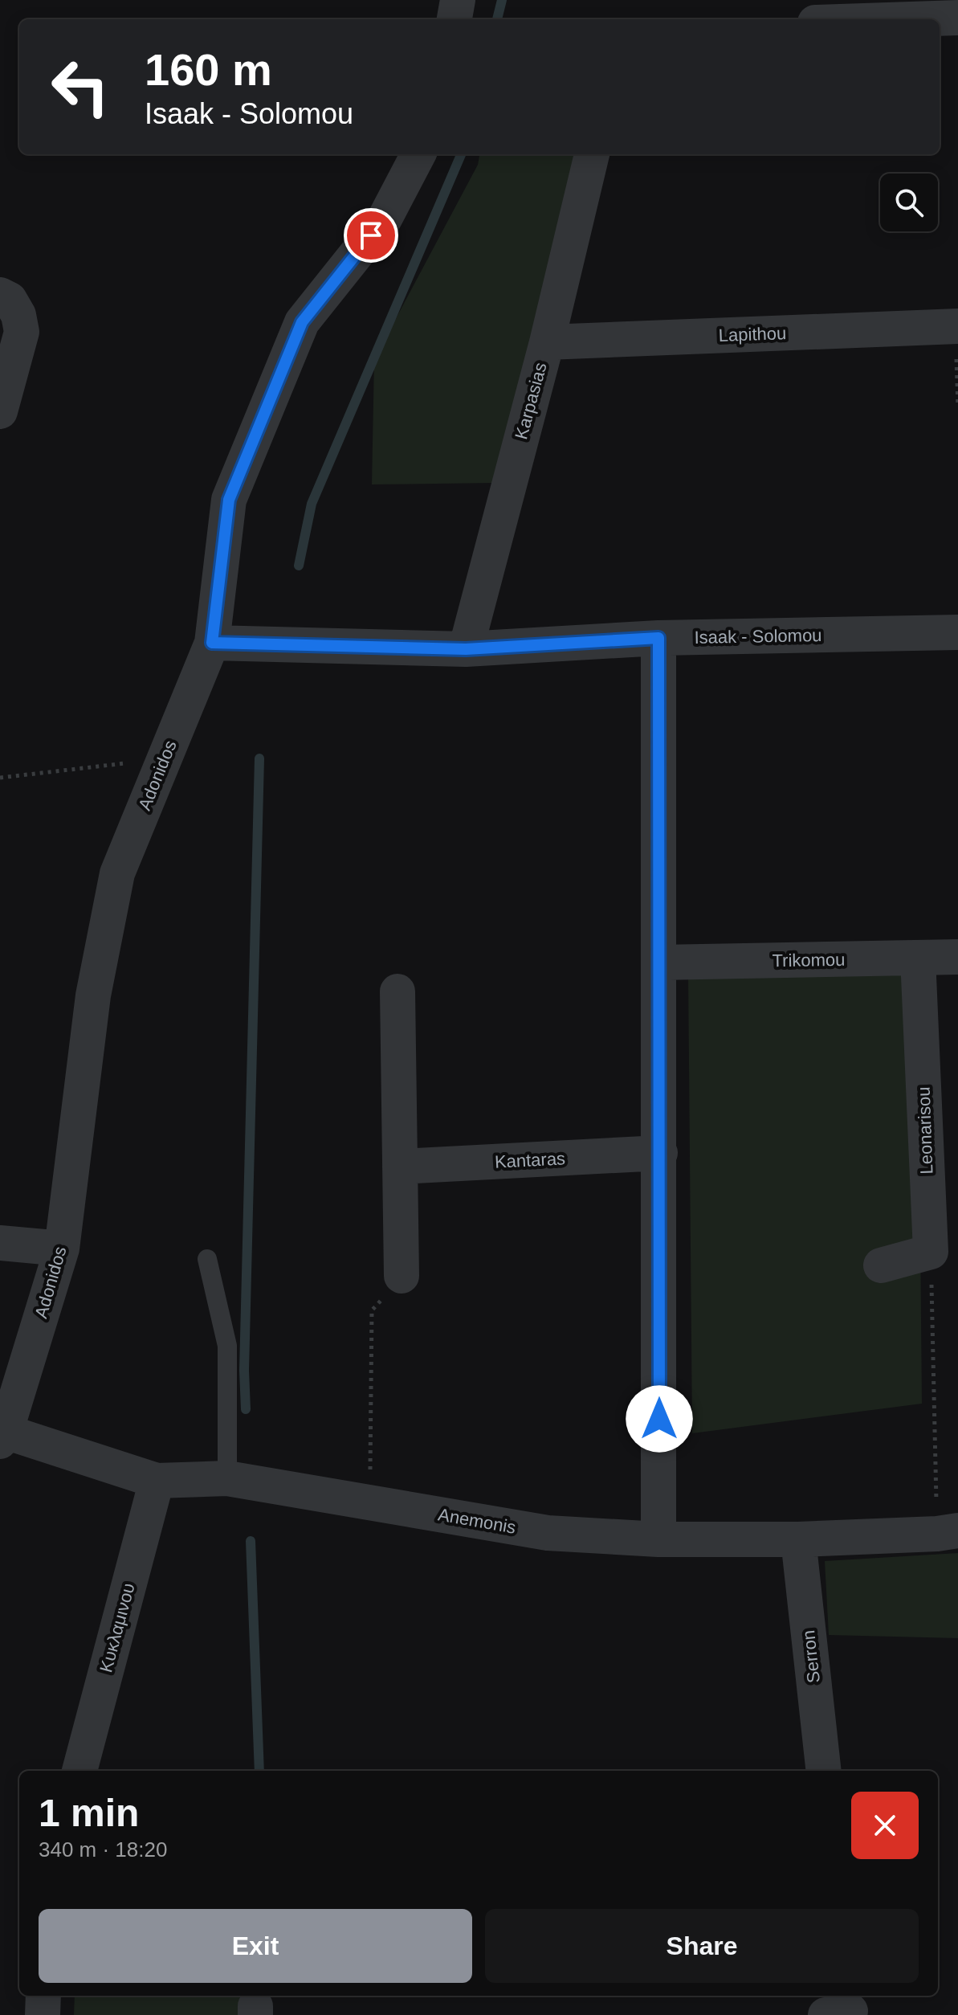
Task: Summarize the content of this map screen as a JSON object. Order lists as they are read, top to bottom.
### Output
{
  "streets": {
    "street": [
      "Lapithou",
      "Karpasias",
      "Isaak - Solomou",
      "Adonidos",
      "Trikomou",
      "Leonarisou",
      "Kantaras",
      "Anemonis",
      "Κυκλαμινου",
      "Serron"
    ]
  },
  "crossings": [
    ["Lapithou", "Karpasias"],
    ["Karpasias", "Isaak - Solomou"],
    ["Isaak - Solomou", "Adonidos"],
    ["Adonidos", "Anemonis"],
    ["Trikomou", "Leonarisou"],
    ["Anemonis", "Κυκλαμινου"],
    ["Anemonis", "Serron"]
  ],
  "page": {
    "turn": ["160 m", "Isaak - Solomou"],
    "heading": ["1 min", "340 m · 18:20"],
    "buttons": ["Exit", "Share"]
  }
}
